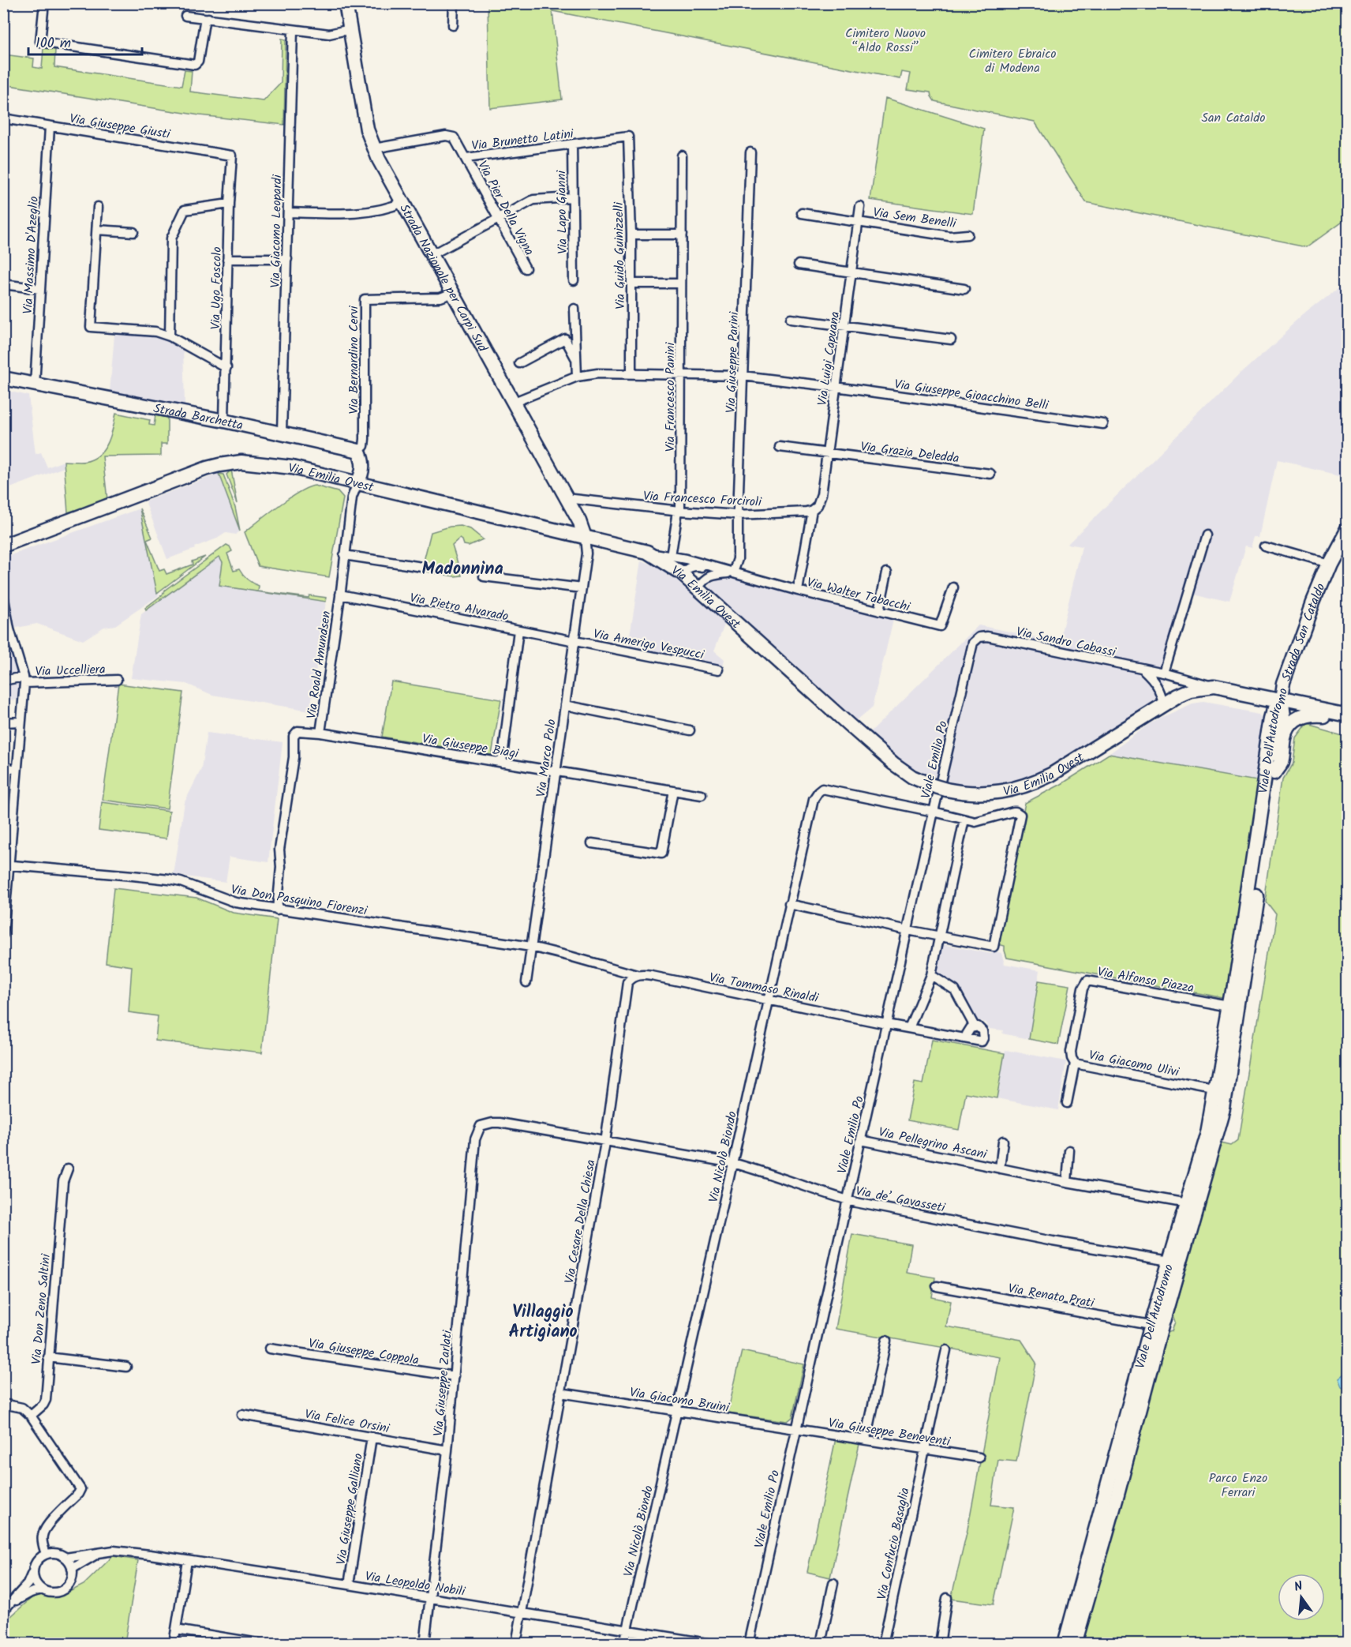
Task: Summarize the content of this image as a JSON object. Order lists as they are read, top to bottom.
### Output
{
  "streets": {
    "street": [
      "Via Giuseppe Giusti",
      "Via Brunetto Latini",
      "Via Pier Della Vigna",
      "Via Lapo Gianni",
      "Via Sem Benelli",
      "Via Giacomo Leopardi",
      "Via Massimo D'Azeglio",
      "Via Guido Guinizzelli",
      "Strada Nazionale per Carpi Sud",
      "Via Ugo Foscolo",
      "Via Luigi Capuana",
      "Via Bernardino Cervi",
      "Via Giuseppe Parini",
      "Via Giuseppe Gioacchino Belli",
      "Via Francesco Panini",
      "Strada Barchetta",
      "Via Grazia Deledda",
      "Via Emilia Ovest",
      "Via Francesco Forciroli",
      "Via Walter Tabacchi",
      "Via Pietro Alvarado",
      "Strada San Cataldo",
      "Via Sandro Cabassi",
      "Via Amerigo Vespucci",
      "Via Roald Amundsen",
      "Via Uccelliera",
      "Via Giuseppe Biagi",
      "Via Marco Polo",
      "Viale Dell'Autodromo",
      "Viale Emilio Po",
      "Via Don Pasquino Fiorenzi",
      "Via Alfonso Piazza",
      "Via Tommaso Rinaldi",
      "Via Giacomo Ulivi",
      "Via Pellegrino Ascani",
      "Via Nicolò Biondo",
      "Via de’ Gavasseti",
      "Via Cesare Della Chiesa",
      "Via Renato Prati",
      "Via Don Zeno Saltini",
      "Via Giuseppe Coppola",
      "Via Giuseppe Zarlati",
      "Via Giacomo Bruini",
      "Via Felice Orsini",
      "Via Giuseppe Beneventi",
      "Via Giuseppe Galliano",
      "Via Confucio Basaglia",
      "Via Leopoldo Nobili"
    ]
  },
  "crossings": [
    ["Via Giuseppe Giusti", "Via Massimo D'Azeglio"],
    ["Via Giuseppe Giusti", "Via Ugo Foscolo"],
    ["Via Brunetto Latini", "Via Pier Della Vigna"],
    ["Via Brunetto Latini", "Via Lapo Gianni"],
    ["Via Brunetto Latini", "Via Guido Guinizzelli"],
    ["Via Brunetto Latini", "Strada Nazionale per Carpi Sud"],
    ["Via Sem Benelli", "Via Luigi Capuana"],
    ["Via Giacomo Leopardi", "Strada Barchetta"],
    ["Via Massimo D'Azeglio", "Strada Barchetta"],
    ["Via Guido Guinizzelli", "Via Giuseppe Gioacchino Belli"],
    ["Strada Nazionale per Carpi Sud", "Via Bernardino Cervi"],
    ["Strada Nazionale per Carpi Sud", "Via Giuseppe Gioacchino Belli"],
    ["Strada Nazionale per Carpi Sud", "Via Emilia Ovest"],
    ["Strada Nazionale per Carpi Sud", "Via Francesco Forciroli"],
    ["Strada Nazionale per Carpi Sud", "Via Marco Polo"],
    ["Via Ugo Foscolo", "Strada Barchetta"],
    ["Via Luigi Capuana", "Via Giuseppe Gioacchino Belli"],
    ["Via Luigi Capuana", "Via Grazia Deledda"],
    ["Via Luigi Capuana", "Via Francesco Forciroli"],
    ["Via Bernardino Cervi", "Strada Barchetta"],
    ["Via Giuseppe Parini", "Via Giuseppe Gioacchino Belli"],
    ["Via Giuseppe Parini", "Via Francesco Forciroli"],
    ["Via Giuseppe Parini", "Via Walter Tabacchi"],
    ["Via Giuseppe Gioacchino Belli", "Via Francesco Panini"],
    ["Via Francesco Panini", "Via Francesco Forciroli"],
    ["Via Francesco Panini", "Via Walter Tabacchi"],
    ["Via Emilia Ovest", "Via Walter Tabacchi"],
    ["Via Emilia Ovest", "Strada San Cataldo"],
    ["Via Emilia Ovest", "Via Sandro Cabassi"],
    ["Via Emilia Ovest", "Via Roald Amundsen"],
    ["Via Emilia Ovest", "Via Marco Polo"],
    ["Via Emilia Ovest", "Viale Dell'Autodromo"],
    ["Via Pietro Alvarado", "Via Amerigo Vespucci"],
    ["Via Pietro Alvarado", "Via Roald Amundsen"],
    ["Via Pietro Alvarado", "Via Marco Polo"],
    ["Strada San Cataldo", "Viale Dell'Autodromo"],
    ["Via Sandro Cabassi", "Viale Emilio Po"],
    ["Via Amerigo Vespucci", "Via Marco Polo"],
    ["Via Roald Amundsen", "Via Giuseppe Biagi"],
    ["Via Roald Amundsen", "Via Don Pasquino Fiorenzi"],
    ["Via Uccelliera", "Via Don Pasquino Fiorenzi"],
    ["Via Giuseppe Biagi", "Via Marco Polo"],
    ["Via Marco Polo", "Via Don Pasquino Fiorenzi"],
    ["Viale Dell'Autodromo", "Via Alfonso Piazza"],
    ["Viale Dell'Autodromo", "Via Giacomo Ulivi"],
    ["Viale Dell'Autodromo", "Via Pellegrino Ascani"],
    ["Viale Dell'Autodromo", "Via de’ Gavasseti"],
    ["Viale Dell'Autodromo", "Via Renato Prati"],
    ["Viale Emilio Po", "Via Tommaso Rinaldi"],
    ["Viale Emilio Po", "Via Pellegrino Ascani"],
    ["Viale Emilio Po", "Via Nicolò Biondo"],
    ["Viale Emilio Po", "Via de’ Gavasseti"],
    ["Viale Emilio Po", "Via Giacomo Bruini"],
    ["Viale Emilio Po", "Via Giuseppe Beneventi"],
    ["Via Don Pasquino Fiorenzi", "Via Tommaso Rinaldi"],
    ["Via Don Pasquino Fiorenzi", "Via Cesare Della Chiesa"],
    ["Via Alfonso Piazza", "Via Giacomo Ulivi"],
    ["Via Tommaso Rinaldi", "Via Nicolò Biondo"],
    ["Via Tommaso Rinaldi", "Via Cesare Della Chiesa"],
    ["Via Nicolò Biondo", "Via de’ Gavasseti"],
    ["Via Nicolò Biondo", "Via Giacomo Bruini"],
    ["Via Nicolò Biondo", "Via Leopoldo Nobili"],
    ["Via de’ Gavasseti", "Via Cesare Della Chiesa"],
    ["Via de’ Gavasseti", "Via Giuseppe Zarlati"],
    ["Via Cesare Della Chiesa", "Via Giacomo Bruini"],
    ["Via Cesare Della Chiesa", "Via Leopoldo Nobili"],
    ["Via Giuseppe Coppola", "Via Giuseppe Zarlati"],
    ["Via Giuseppe Zarlati", "Via Felice Orsini"],
    ["Via Giuseppe Zarlati", "Via Leopoldo Nobili"],
    ["Via Giacomo Bruini", "Via Giuseppe Beneventi"],
    ["Via Felice Orsini", "Via Giuseppe Galliano"],
    ["Via Giuseppe Beneventi", "Via Confucio Basaglia"],
    ["Via Giuseppe Galliano", "Via Leopoldo Nobili"]
  ],
  "districts": ["Madonnina", "Villaggio Artigiano"],
  "parks": [
    "Cimitero Nuovo “Aldo Rossi”",
    "Cimitero Ebraico di Modena",
    "San Cataldo",
    "Parco Enzo Ferrari"
  ],
  "scale_bar": "100 m",
  "north": "top"
}
